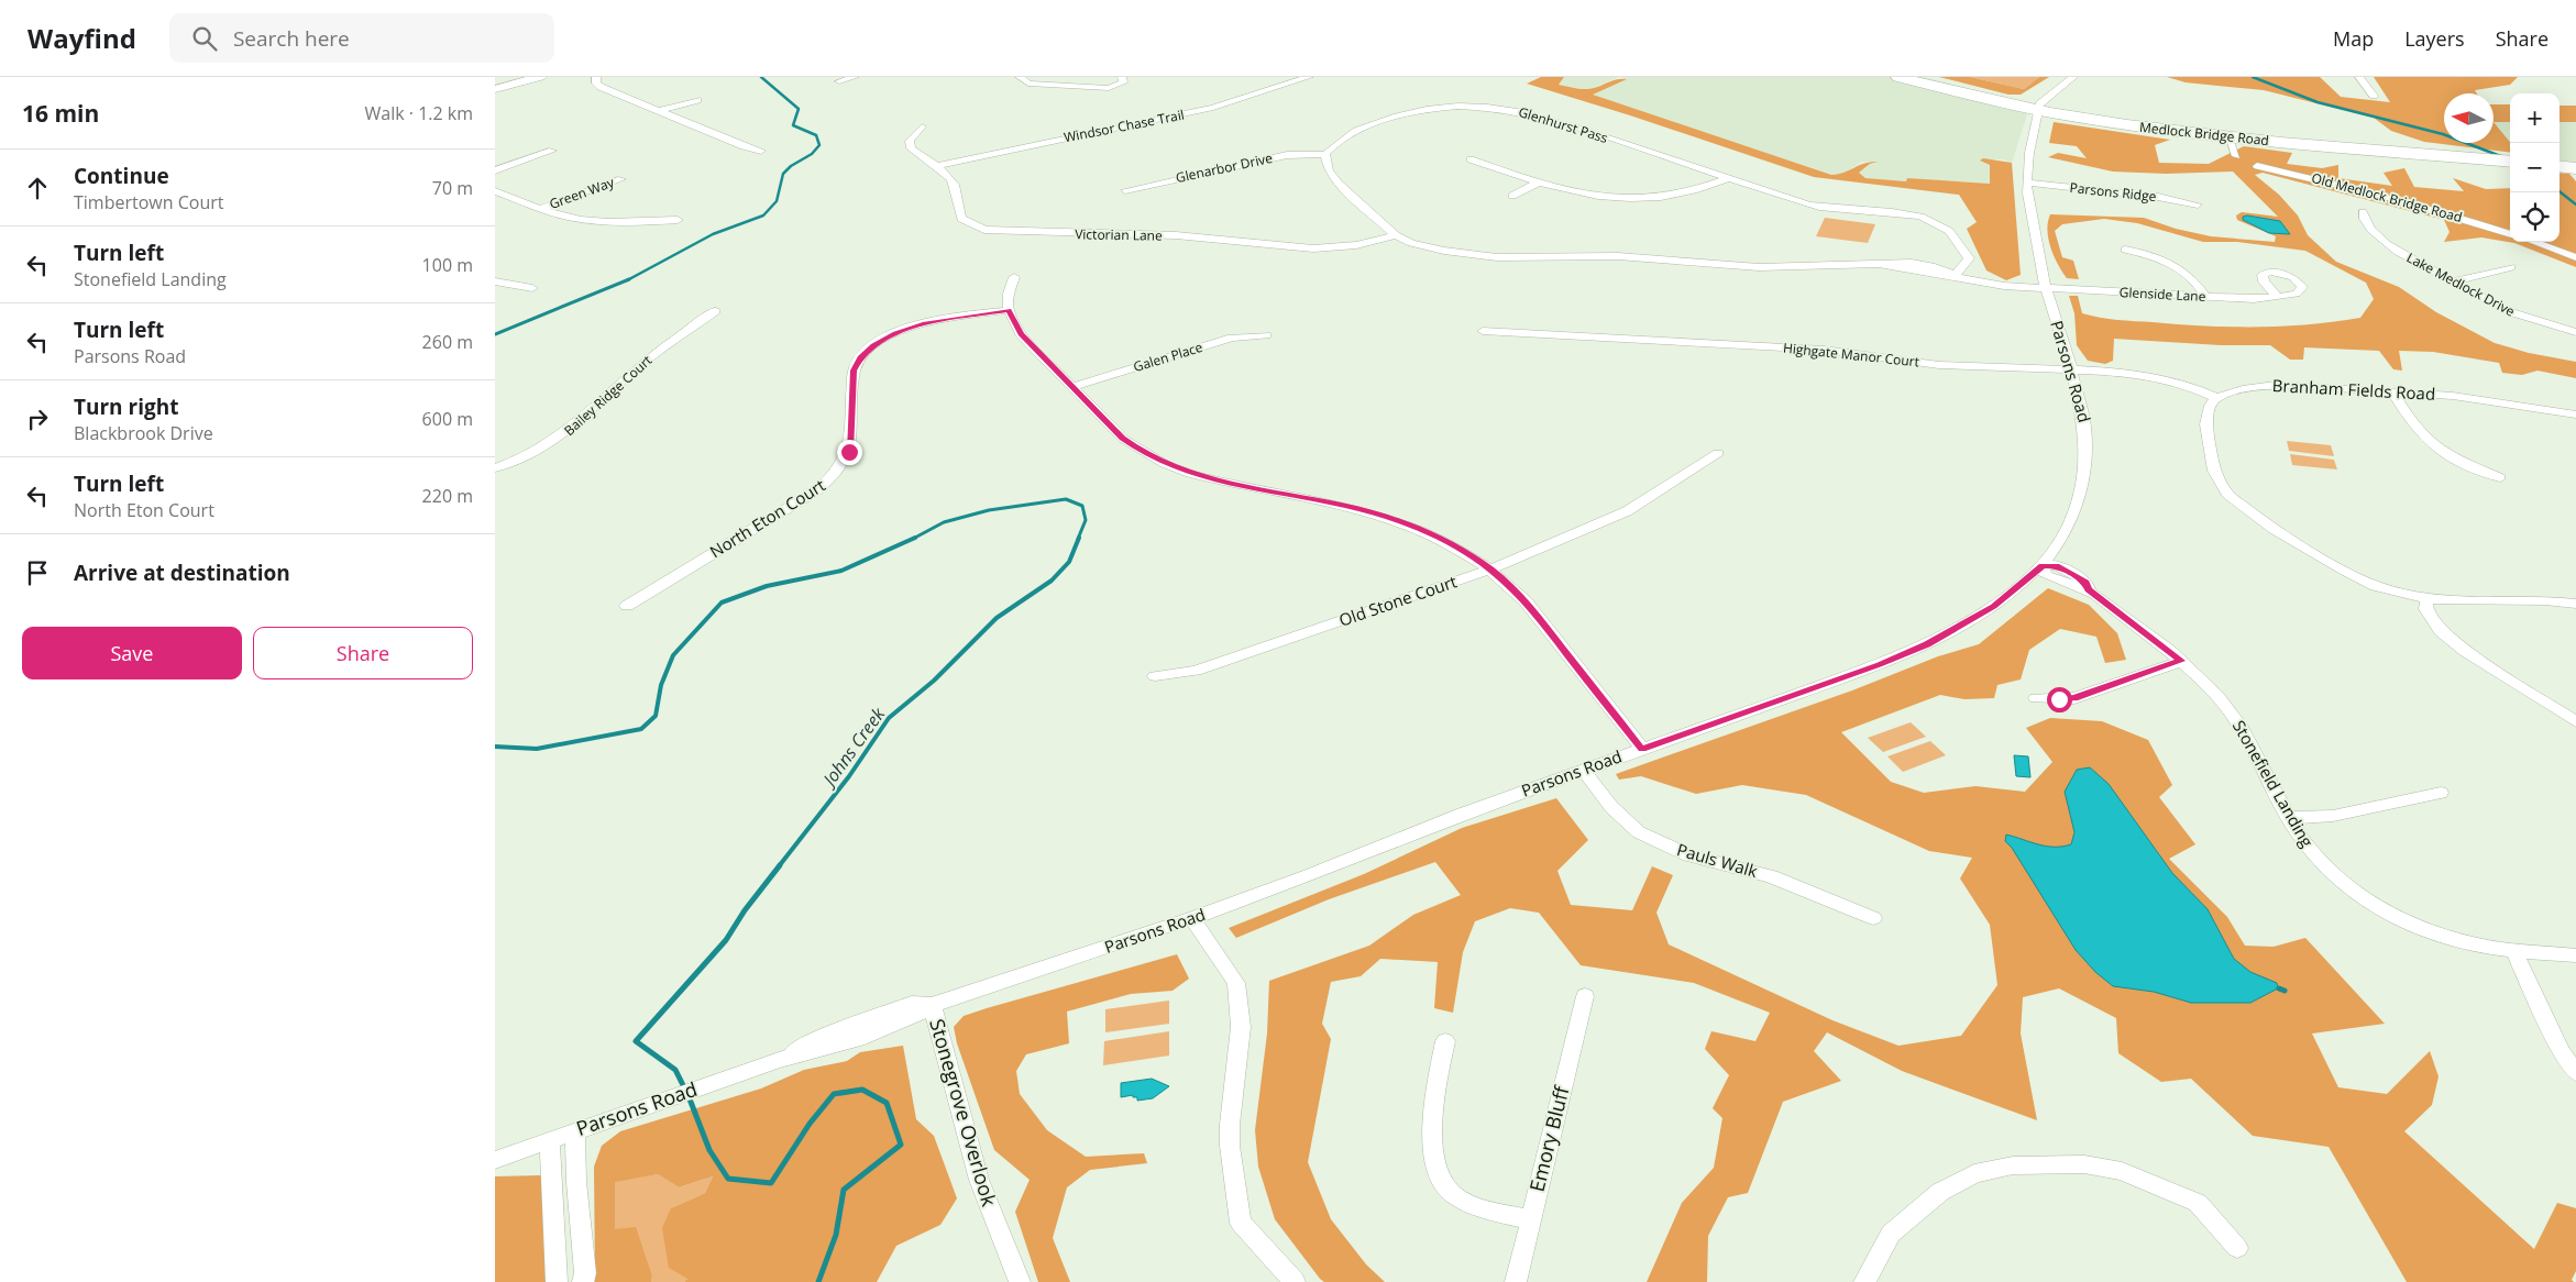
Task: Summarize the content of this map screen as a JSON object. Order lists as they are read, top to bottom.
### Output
{
  "streets": {
    "highway": ["Medlock Bridge Road"],
    "street": [
      "Glenhurst Pass",
      "Windsor Chase Trail",
      "Glenarbor Drive",
      "Parsons Ridge",
      "Green Way",
      "Old Medlock Bridge Road",
      "Victorian Lane",
      "Lake Medlock Drive",
      "Glenside Lane",
      "Highgate Manor Court",
      "Galen Place",
      "Parsons Road",
      "Branham Fields Road",
      "Bailey Ridge Court",
      "North Eton Court",
      "Old Stone Court",
      "Stonefield Landing",
      "Pauls Walk",
      "Stonegrove Overlook",
      "Emory Bluff"
    ]
  },
  "crossings": [
    ["Glenhurst Pass", "Glenarbor Drive"],
    ["Windsor Chase Trail", "Victorian Lane"],
    ["Medlock Bridge Road", "Parsons Road"],
    ["Parsons Ridge", "Parsons Road"],
    ["Glenside Lane", "Parsons Road"],
    ["Highgate Manor Court", "Parsons Road"],
    ["Highgate Manor Court", "Branham Fields Road"],
    ["Parsons Road", "Stonefield Landing"],
    ["Parsons Road", "Pauls Walk"],
    ["Parsons Road", "Stonegrove Overlook"]
  ],
  "water": ["Johns Creek"],
  "north": "left",
  "page": {
    "header": "Wayfind",
    "search": "Search here",
    "nav": ["Map", "Layers", "Share"],
    "heading": ["16 min", "Walk · 1.2 km"],
    "map_buttons": ["+", "−"],
    "list": [
      ["Continue", "Timbertown Court", "70 m"],
      ["Turn left", "Stonefield Landing", "100 m"],
      ["Turn left", "Parsons Road", "260 m"],
      ["Turn right", "Blackbrook Drive", "600 m"],
      ["Turn left", "North Eton Court", "220 m"],
      "Arrive at destination"
    ],
    "buttons": ["Save", "Share"]
  }
}
